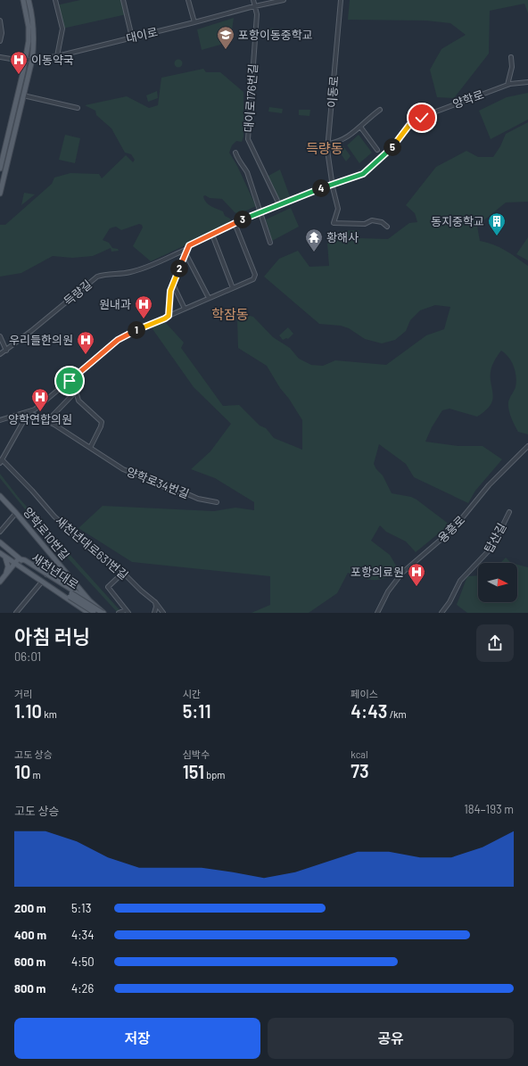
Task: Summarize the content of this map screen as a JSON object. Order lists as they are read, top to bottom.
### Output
{
  "streets": {
    "main road": ["양학로10번길", "새천년대로"],
    "street": [
      "대이로",
      "이동로",
      "대이로176번길",
      "양학로",
      "득량길",
      "양학로34번길",
      "용흥로",
      "탑산길",
      "새천년대로631번길"
    ]
  },
  "crossings": [
    ["대이로", "대이로176번길"],
    ["이동로", "양학로"],
    ["대이로176번길", "양학로"],
    ["양학로", "득량길"]
  ],
  "districts": ["득량동", "학잠동"],
  "places": {
    "school or university": ["포항이동중학교"],
    "hospital": [
      "이동약국",
      "원내과",
      "우리들한의원",
      "양학연합의원",
      "포항의료원"
    ],
    "building": ["동지중학교"],
    "temple": ["황해사"]
  },
  "north": "right",
  "page": {
    "pins": [
      "5",
      "4",
      "3",
      "2",
      "1"
    ],
    "heading": ["아침 러닝", "06:01"],
    "stats": [
      ["거리", "1.10 km"],
      ["시간", "5:11"],
      ["페이스", "4:43 /km"],
      ["고도 상승", "10 m"],
      ["심박수", "151 bpm"],
      ["kcal", "73"]
    ],
    "chart": ["고도 상승", "184–193 m"],
    "list": [
      {
        "name": "200 m",
        "note": "5:13"
      },
      {
        "name": "400 m",
        "note": "4:34"
      },
      {
        "name": "600 m",
        "note": "4:50"
      },
      {
        "name": "800 m",
        "note": "4:26"
      }
    ],
    "buttons": ["저장", "공유"]
  }
}
